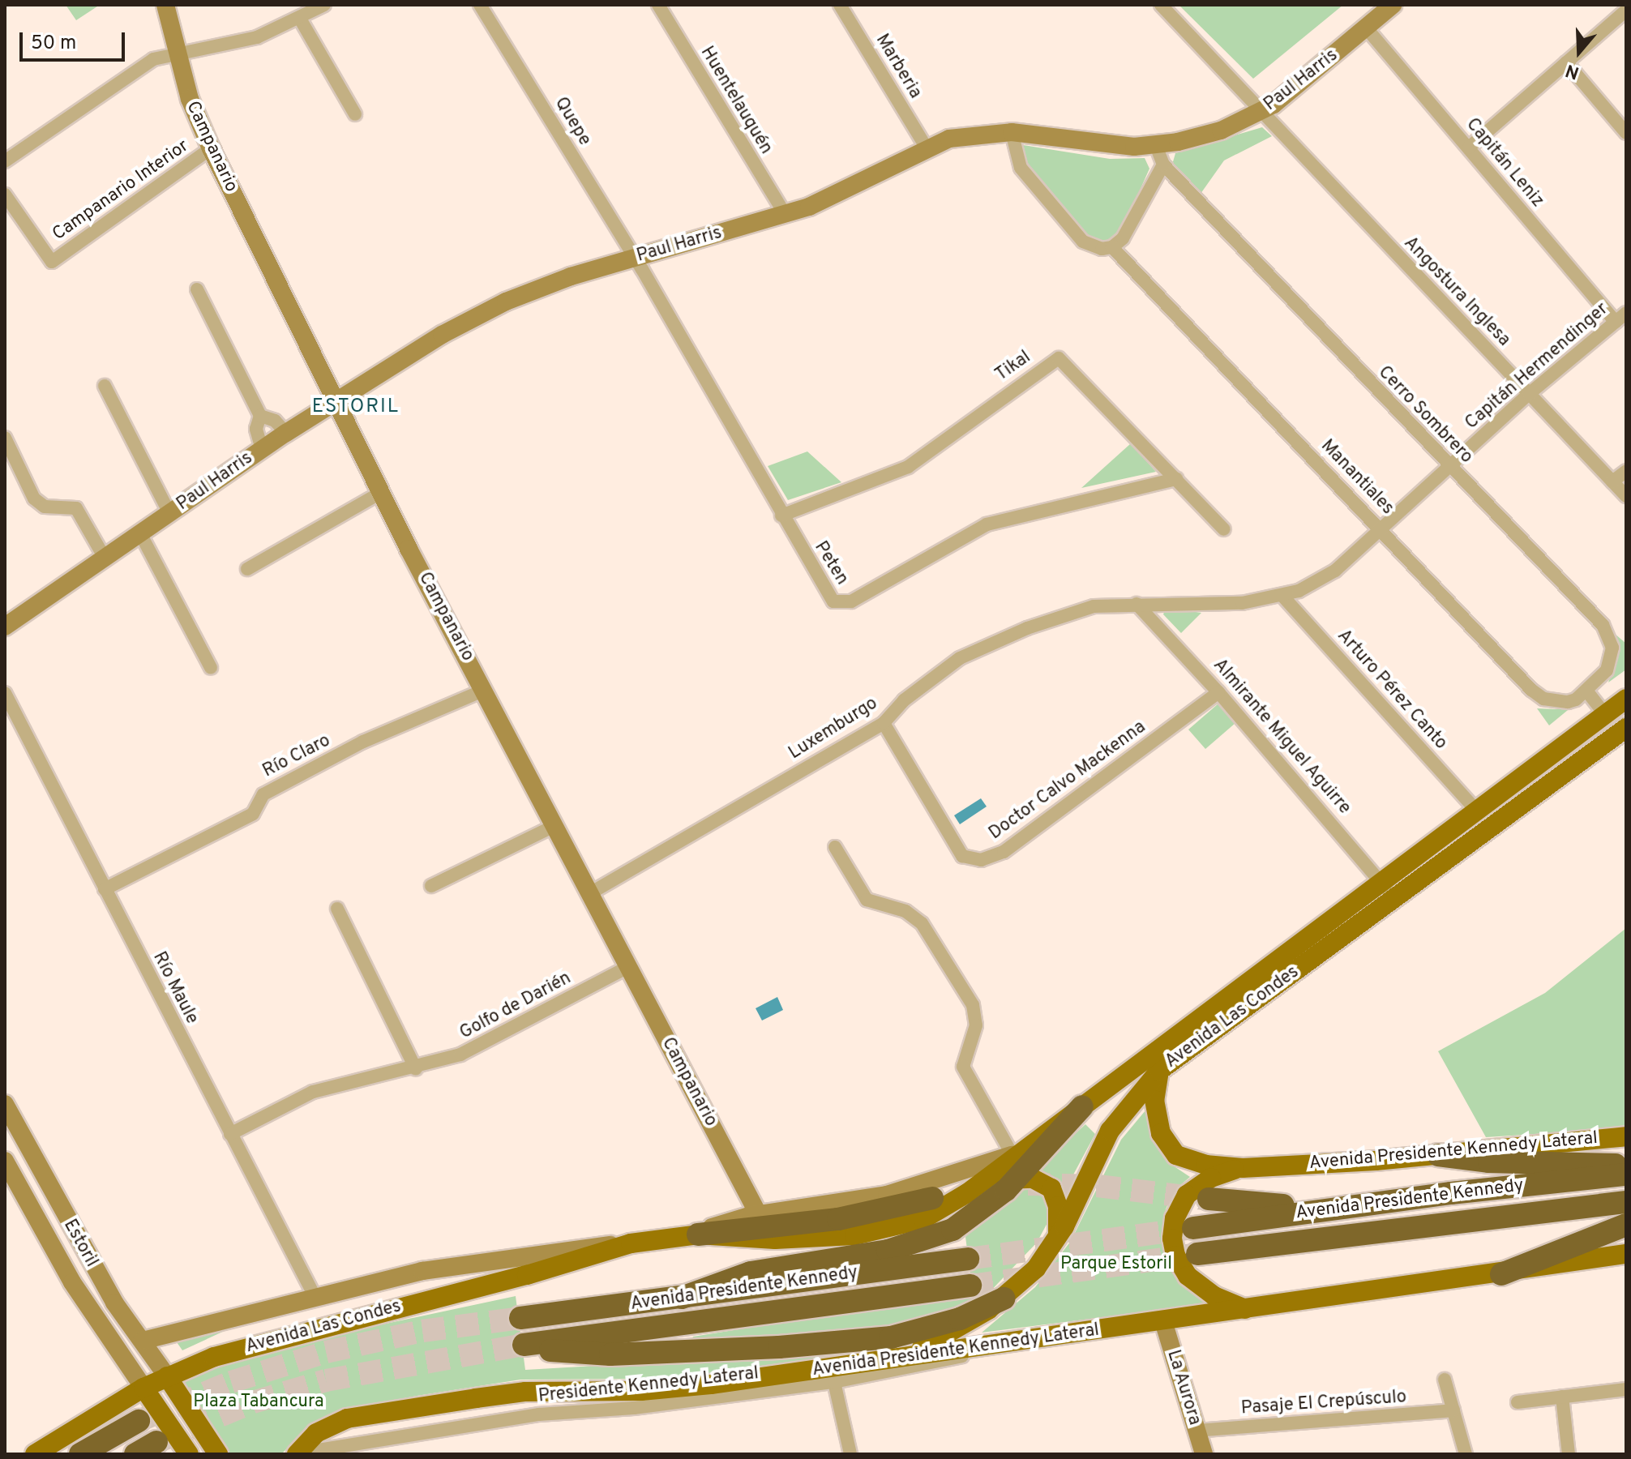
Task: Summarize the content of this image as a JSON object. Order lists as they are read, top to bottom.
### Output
{
  "streets": {
    "highway": ["Avenida Presidente Kennedy"],
    "main road": ["Avenida Las Condes", "Avenida Presidente Kennedy Lateral"],
    "street": [
      "Marberia",
      "Paul Harris",
      "Huentelauquén",
      "Quepe",
      "Campanario",
      "Capitán Leniz",
      "Campanario Interior",
      "Angostura Inglesa",
      "Tikal",
      "Capitán Hermendinger",
      "Cerro Sombrero",
      "Manantiales",
      "Peten",
      "Arturo Pérez Canto",
      "Luxemburgo",
      "Almirante Miguel Aguirre",
      "Río Claro",
      "Doctor Calvo Mackenna",
      "Río Maule",
      "Golfo de Darién",
      "Estoril",
      "Presidente Kennedy Lateral",
      "La Aurora",
      "Pasaje El Crepúsculo"
    ]
  },
  "crossings": [
    ["Marberia", "Paul Harris"],
    ["Paul Harris", "Huentelauquén"],
    ["Paul Harris", "Quepe"],
    ["Paul Harris", "Campanario"],
    ["Paul Harris", "Capitán Leniz"],
    ["Paul Harris", "Angostura Inglesa"],
    ["Paul Harris", "Cerro Sombrero"],
    ["Paul Harris", "Peten"],
    ["Quepe", "Peten"],
    ["Campanario", "Campanario Interior"],
    ["Campanario", "Luxemburgo"],
    ["Campanario", "Río Claro"],
    ["Campanario", "Golfo de Darién"],
    ["Campanario", "Avenida Las Condes"],
    ["Capitán Leniz", "Capitán Hermendinger"],
    ["Angostura Inglesa", "Capitán Hermendinger"],
    ["Tikal", "Peten"],
    ["Capitán Hermendinger", "Cerro Sombrero"],
    ["Capitán Hermendinger", "Manantiales"],
    ["Capitán Hermendinger", "Arturo Pérez Canto"],
    ["Capitán Hermendinger", "Luxemburgo"],
    ["Capitán Hermendinger", "Almirante Miguel Aguirre"],
    ["Cerro Sombrero", "Manantiales"],
    ["Arturo Pérez Canto", "Avenida Las Condes"],
    ["Luxemburgo", "Almirante Miguel Aguirre"],
    ["Luxemburgo", "Doctor Calvo Mackenna"],
    ["Almirante Miguel Aguirre", "Doctor Calvo Mackenna"],
    ["Almirante Miguel Aguirre", "Avenida Las Condes"],
    ["Río Claro", "Río Maule"],
    ["Río Maule", "Golfo de Darién"],
    ["Río Maule", "Avenida Las Condes"],
    ["Avenida Las Condes", "Avenida Presidente Kennedy Lateral"],
    ["Avenida Las Condes", "Estoril"],
    ["Avenida Presidente Kennedy Lateral", "Presidente Kennedy Lateral"],
    ["Avenida Presidente Kennedy Lateral", "La Aurora"],
    ["La Aurora", "Pasaje El Crepúsculo"]
  ],
  "districts": ["ESTORIL"],
  "parks": ["Parque Estoril", "Plaza Tabancura"],
  "scale_bar": "50 m",
  "north": "bottom"
}
